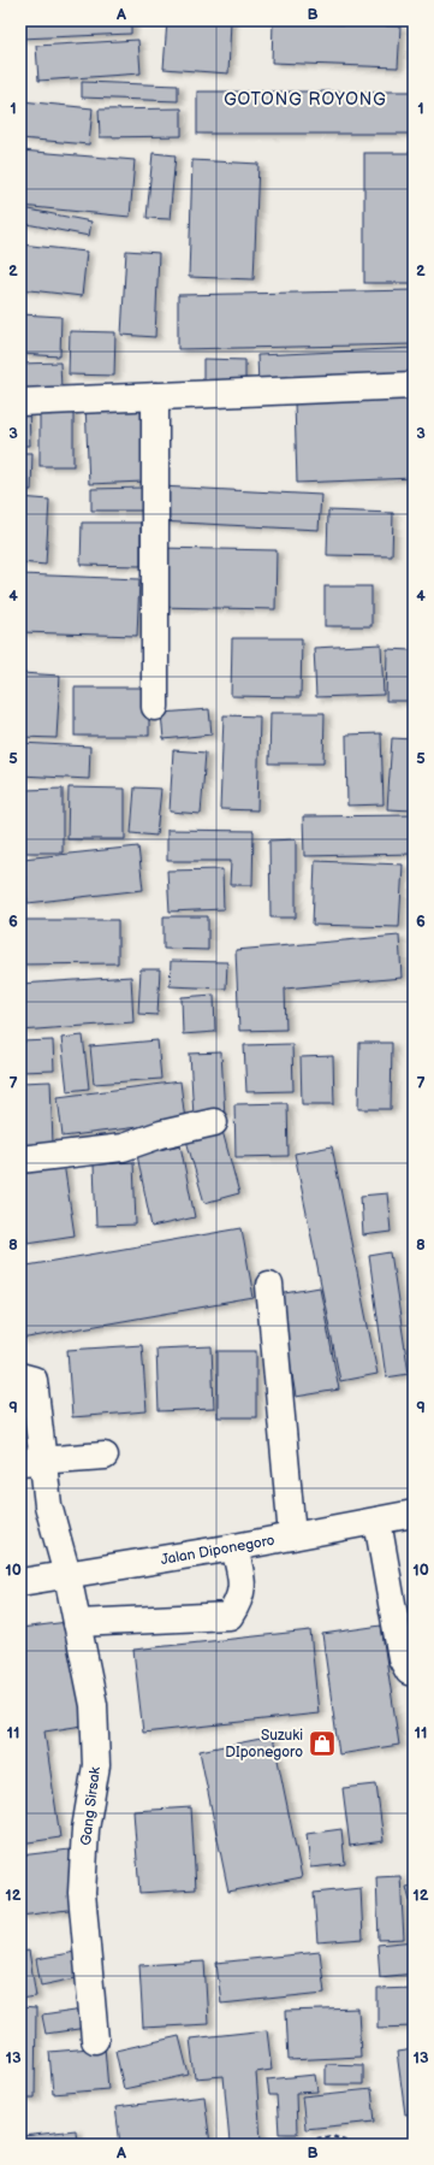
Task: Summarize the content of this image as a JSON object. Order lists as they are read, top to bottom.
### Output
{
  "streets": {
    "street": ["Jalan Diponegoro", "Gang Sirsak"]
  },
  "crossings": [
    ["Jalan Diponegoro", "Gang Sirsak"]
  ],
  "districts": ["GOTONG ROYONG"],
  "places": {
    "shop": ["Suzuki DIponegoro"]
  },
  "grid": {
    "columns": ["A", "B"],
    "rows": [
      "1",
      "2",
      "3",
      "4",
      "5",
      "6",
      "7",
      "8",
      "9",
      "10",
      "11",
      "12",
      "13"
    ]
  }
}
